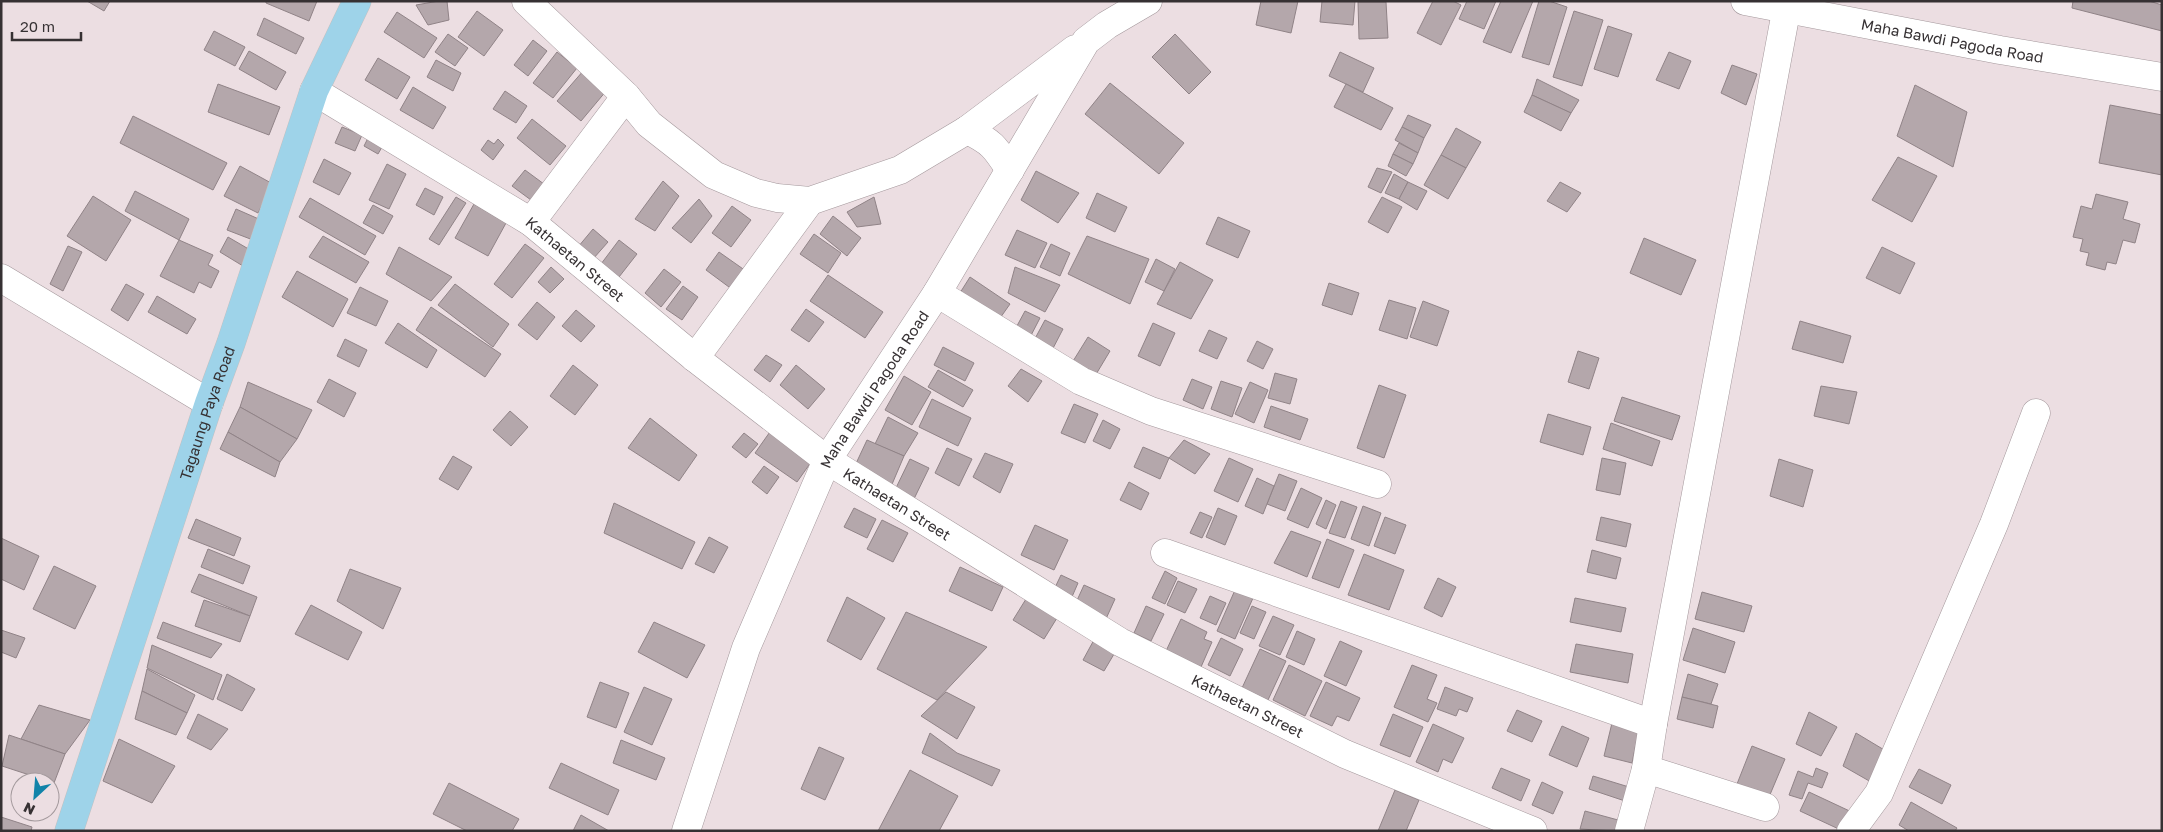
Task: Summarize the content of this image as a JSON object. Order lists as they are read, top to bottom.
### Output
{
  "streets": {
    "main road": ["Tagaung Paya Road"],
    "street": ["Maha Bawdi Pagoda Road", "Kathaetan Street"]
  },
  "crossings": [
    ["Maha Bawdi Pagoda Road", "Kathaetan Street"],
    ["Kathaetan Street", "Tagaung Paya Road"]
  ],
  "scale_bar": "20 m",
  "north": "bottom left"
}
